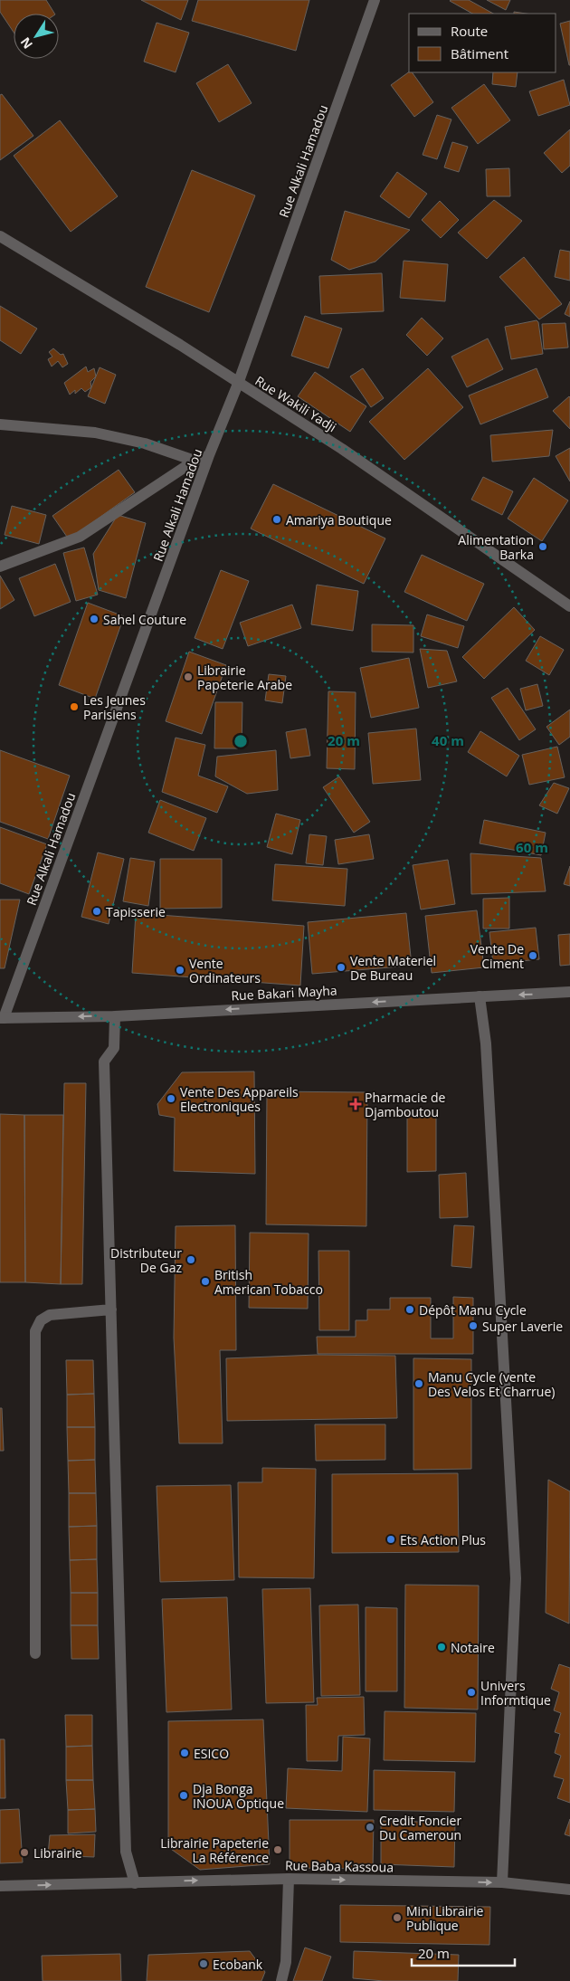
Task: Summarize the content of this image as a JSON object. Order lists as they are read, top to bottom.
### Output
{
  "streets": {
    "street": [
      "Rue Alkali Hamadou",
      "Rue Wakili Yadji",
      "Rue Bakari Mayha",
      "Rue Baba Kassoua"
    ]
  },
  "crossings": [
    ["Rue Alkali Hamadou", "Rue Wakili Yadji"],
    ["Rue Alkali Hamadou", "Rue Bakari Mayha"]
  ],
  "one_way": ["Rue Bakari Mayha", "Rue Baba Kassoua"],
  "places": {
    "other": [
      "Amariya Boutique",
      "Alimentation Barka",
      "Sahel Couture",
      "Librairie Papeterie Arabe",
      "Les Jeunes Parisiens",
      "Tapisserie",
      "Vente De Ciment",
      "Vente Materiel De Bureau",
      "Vente Ordinateurs",
      "Vente Des Appareils Electroniques",
      "Distributeur De Gaz",
      "British American Tobacco",
      "Dépôt Manu Cycle",
      "Super Laverie",
      "Manu Cycle (vente Des Velos Et Charrue)",
      "Ets Action Plus",
      "Notaire",
      "Univers Informtique",
      "ESICO",
      "Dja Bonga INOUA Optique",
      "Credit Foncier Du Cameroun",
      "Librairie Papeterie La Référence",
      "Librairie",
      "Mini Librairie Publique",
      "Ecobank"
    ],
    "health": ["Pharmacie de Djamboutou"]
  },
  "legend": ["Route", "Bâtiment"],
  "scale_bar": "20 m",
  "north": "bottom left",
  "rings": ["20 m", "40 m", "60 m"]
}
